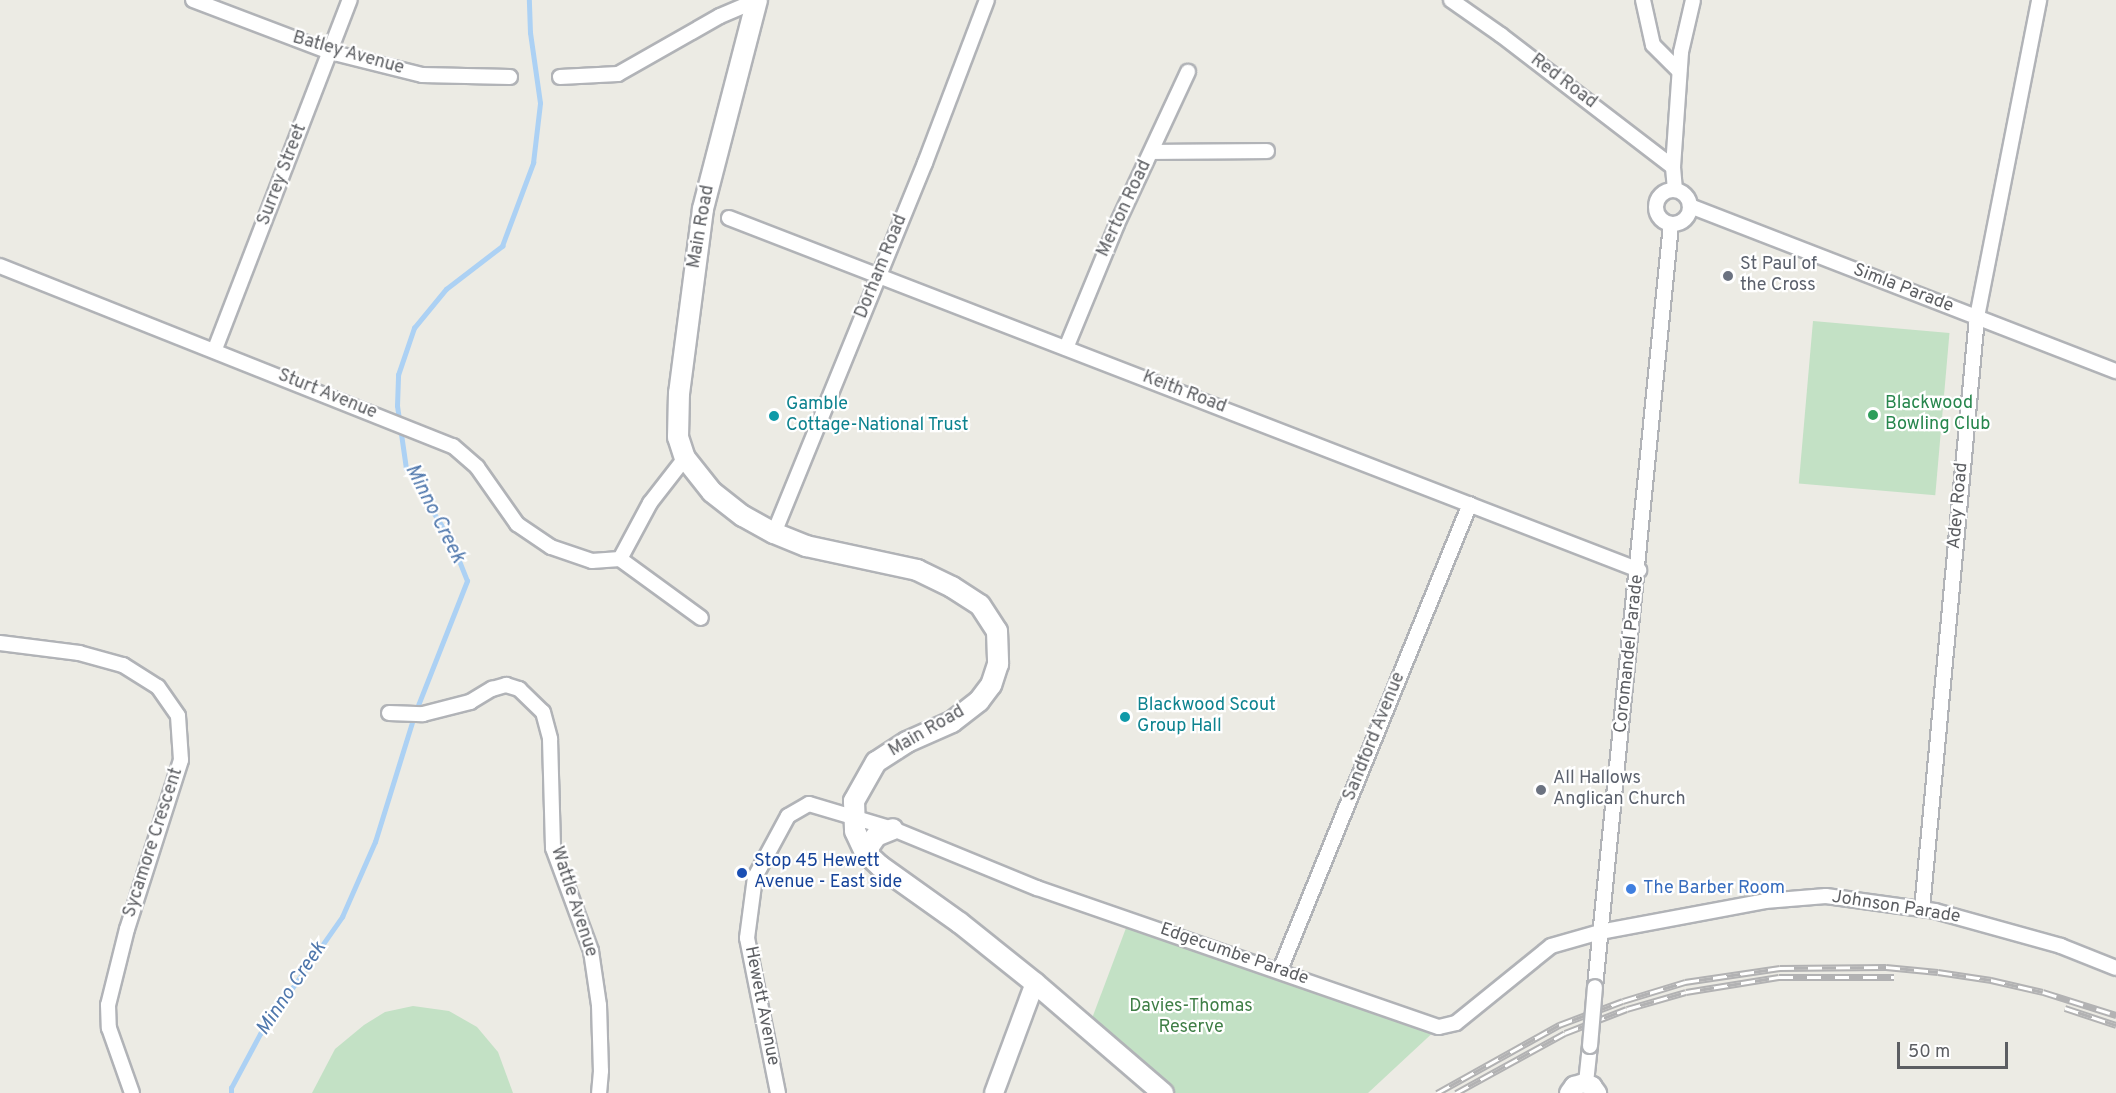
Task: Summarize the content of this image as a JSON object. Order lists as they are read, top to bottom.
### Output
{
  "streets": {
    "main road": ["Main Road"],
    "street": [
      "Batley Avenue",
      "Red Road",
      "Surrey Street",
      "Merton Road",
      "Dorham Road",
      "Simla Parade",
      "Keith Road",
      "Sturt Avenue",
      "Adey Road",
      "Coromandel Parade",
      "Sandford Avenue",
      "Sycamore Crescent",
      "Wattle Avenue",
      "Johnson Parade",
      "Edgecumbe Parade",
      "Hewett Avenue"
    ]
  },
  "crossings": [
    ["Batley Avenue", "Surrey Street"],
    ["Surrey Street", "Sturt Avenue"],
    ["Merton Road", "Keith Road"],
    ["Main Road", "Dorham Road"],
    ["Main Road", "Edgecumbe Parade"],
    ["Main Road", "Hewett Avenue"],
    ["Dorham Road", "Keith Road"],
    ["Simla Parade", "Adey Road"],
    ["Simla Parade", "Coromandel Parade"],
    ["Keith Road", "Coromandel Parade"],
    ["Keith Road", "Sandford Avenue"],
    ["Adey Road", "Johnson Parade"],
    ["Coromandel Parade", "Johnson Parade"],
    ["Coromandel Parade", "Edgecumbe Parade"],
    ["Sandford Avenue", "Edgecumbe Parade"],
    ["Johnson Parade", "Edgecumbe Parade"],
    ["Edgecumbe Parade", "Hewett Avenue"]
  ],
  "water": ["Minno Creek"],
  "parks": ["Davies-Thomas Reserve"],
  "places": [
    "St Paul of the Cross",
    "Blackwood Bowling Club",
    "Gamble Cottage-National Trust",
    "Blackwood Scout Group Hall",
    "All Hallows Anglican Church",
    "Stop 45 Hewett Avenue - East side",
    "The Barber Room"
  ],
  "scale_bar": "50 m"
}
